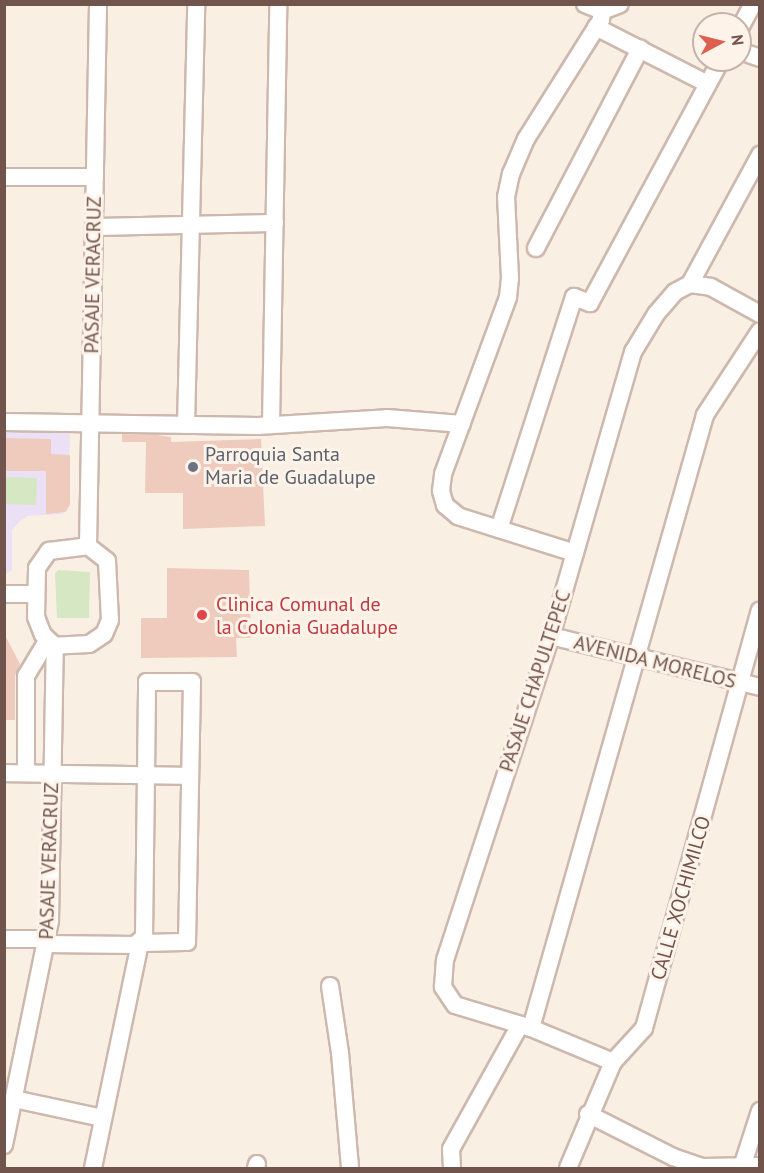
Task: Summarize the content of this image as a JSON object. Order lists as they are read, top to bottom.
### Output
{
  "streets": {
    "street": [
      "PASAJE VERACRUZ",
      "AVENIDA MORELOS",
      "PASAJE CHAPULTEPEC",
      "CALLE XOCHIMILCO"
    ]
  },
  "crossings": [
    ["AVENIDA MORELOS", "PASAJE CHAPULTEPEC"],
    ["AVENIDA MORELOS", "CALLE XOCHIMILCO"],
    ["PASAJE CHAPULTEPEC", "CALLE XOCHIMILCO"]
  ],
  "places": ["Parroquia Santa Maria de Guadalupe", "Clinica Comunal de la Colonia Guadalupe"],
  "north": "right"
}
